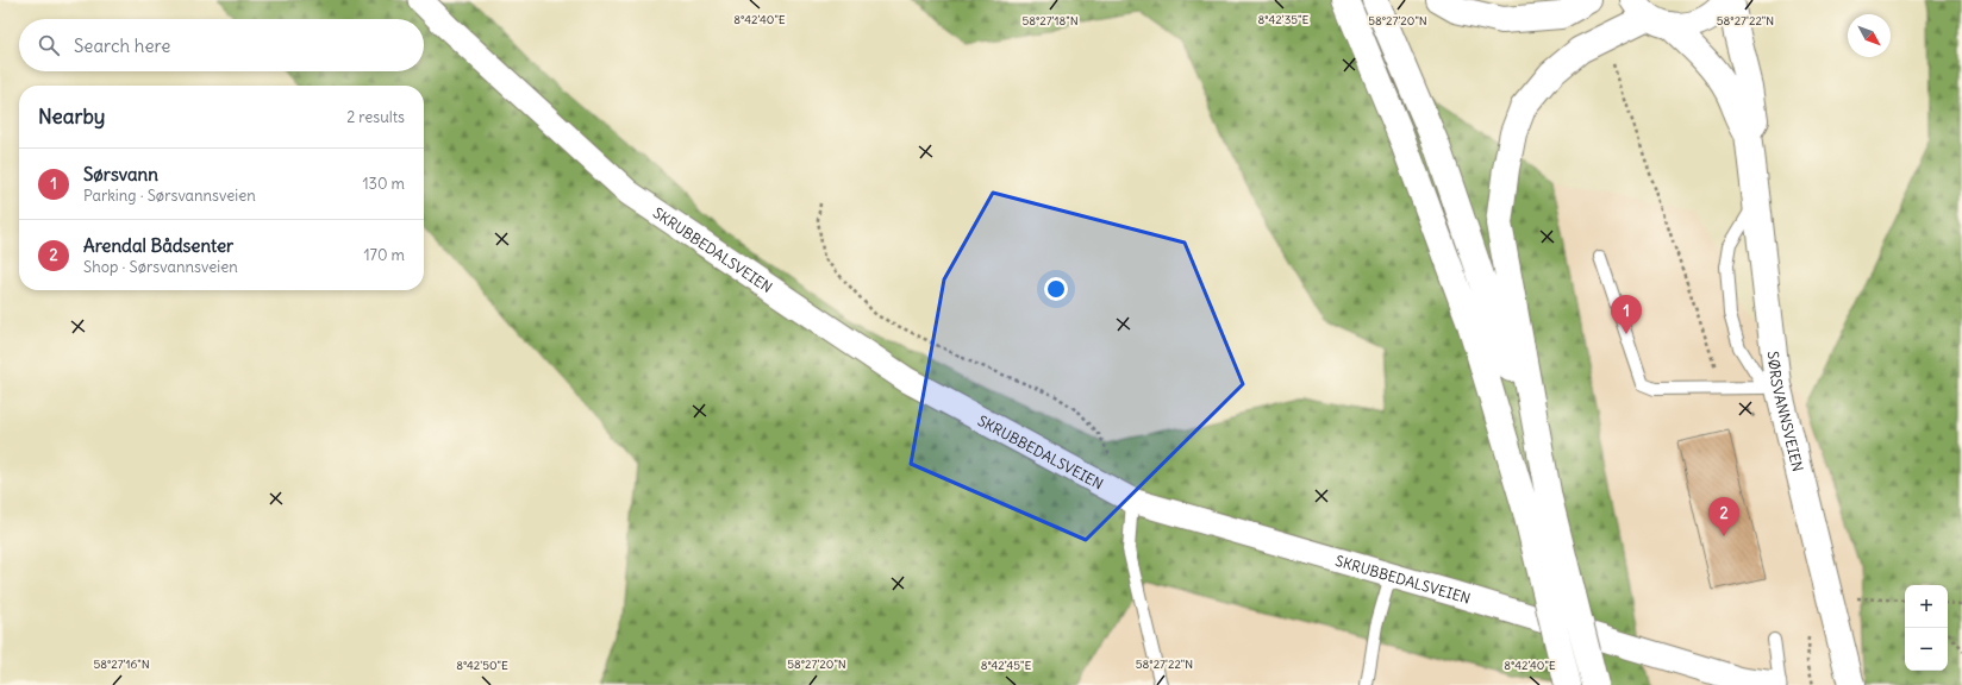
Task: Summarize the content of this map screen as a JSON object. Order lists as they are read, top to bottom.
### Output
{
  "streets": {
    "main road": ["SØRSVANNSVEIEN"],
    "street": ["SKRUBBEDALSVEIEN"]
  },
  "north": "bottom right",
  "page": {
    "search": "Search here",
    "heading": ["Nearby", "2 results"],
    "list": [
      {
        "mark": "1",
        "name": "Sørsvann",
        "note": "Parking · Sørsvannsveien",
        "value": "130 m"
      },
      {
        "mark": "2",
        "name": "Arendal Bådsenter",
        "note": "Shop · Sørsvannsveien",
        "value": "170 m"
      }
    ],
    "pins": ["1", "2"],
    "map_buttons": ["+", "−"]
  },
  "coordinates": [
    "8°42'40\"E",
    "8°42'35\"E",
    "58°27'20\"N",
    "58°27'18\"N",
    "58°27'22\"N",
    "58°27'16\"N",
    "8°42'50\"E",
    "8°42'45\"E"
  ]
}
